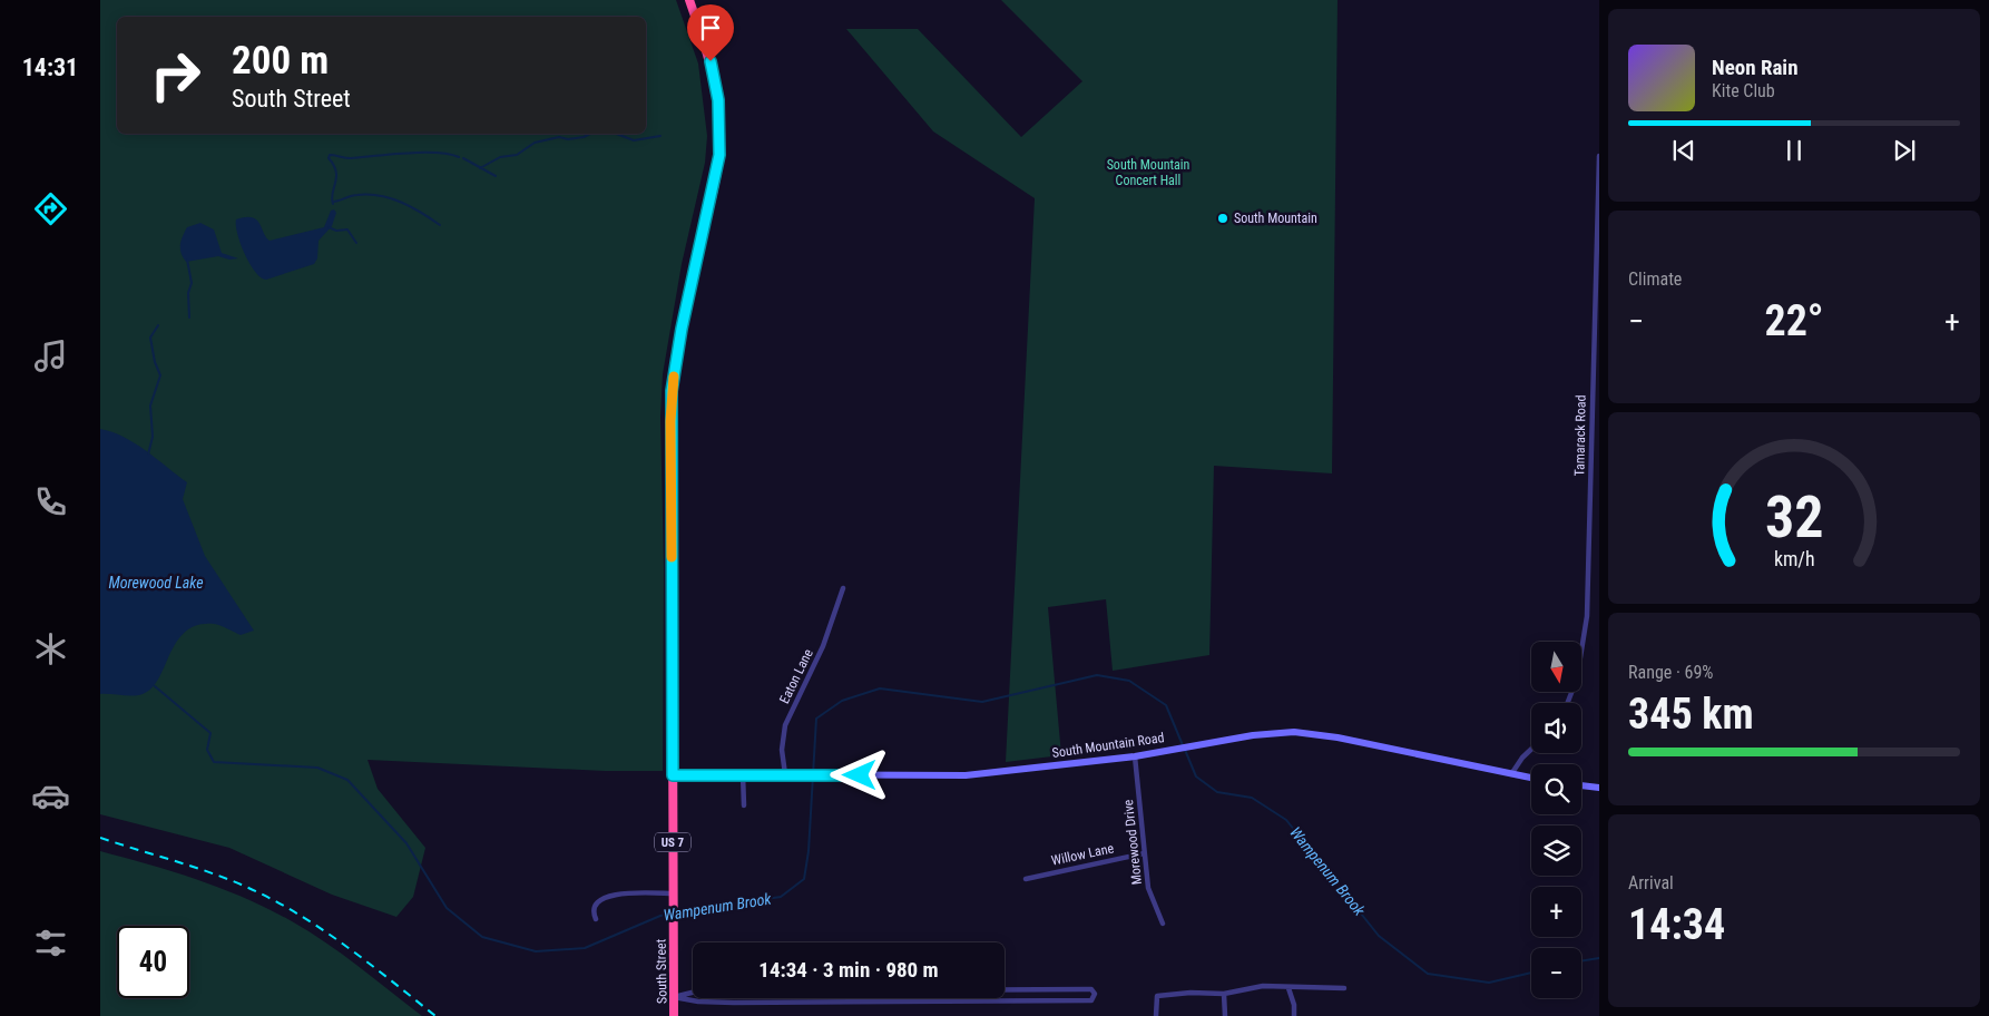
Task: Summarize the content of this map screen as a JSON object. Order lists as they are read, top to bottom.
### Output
{
  "streets": {
    "highway": ["US 7", "South Street"],
    "street": [
      "Tamarack Road",
      "Eaton Lane",
      "South Mountain Road",
      "Morewood Drive",
      "Willow Lane"
    ]
  },
  "crossings": [
    ["Eaton Lane", "South Mountain Road"],
    ["South Mountain Road", "Morewood Drive"],
    ["South Mountain Road", "South Street"],
    ["Morewood Drive", "Willow Lane"]
  ],
  "water": ["Morewood Lake", "Wampenum Brook"],
  "parks": ["South Mountain Concert Hall"],
  "places": ["South Mountain"],
  "north": "bottom",
  "page": {
    "tabs": "14:31",
    "turn": ["200 m", "South Street"],
    "song": ["Neon Rain", "Kite Club"],
    "tile": [
      "Climate",
      ["Range · 69%", "345 km"],
      ["Arrival", "14:34"]
    ],
    "heat": ["−", "22°", "+"],
    "map_buttons": ["+", "−"],
    "limit": "40",
    "trip": "14:34 · 3 min · 980 m",
    "gauge": ["32", "km/h"]
  }
}
